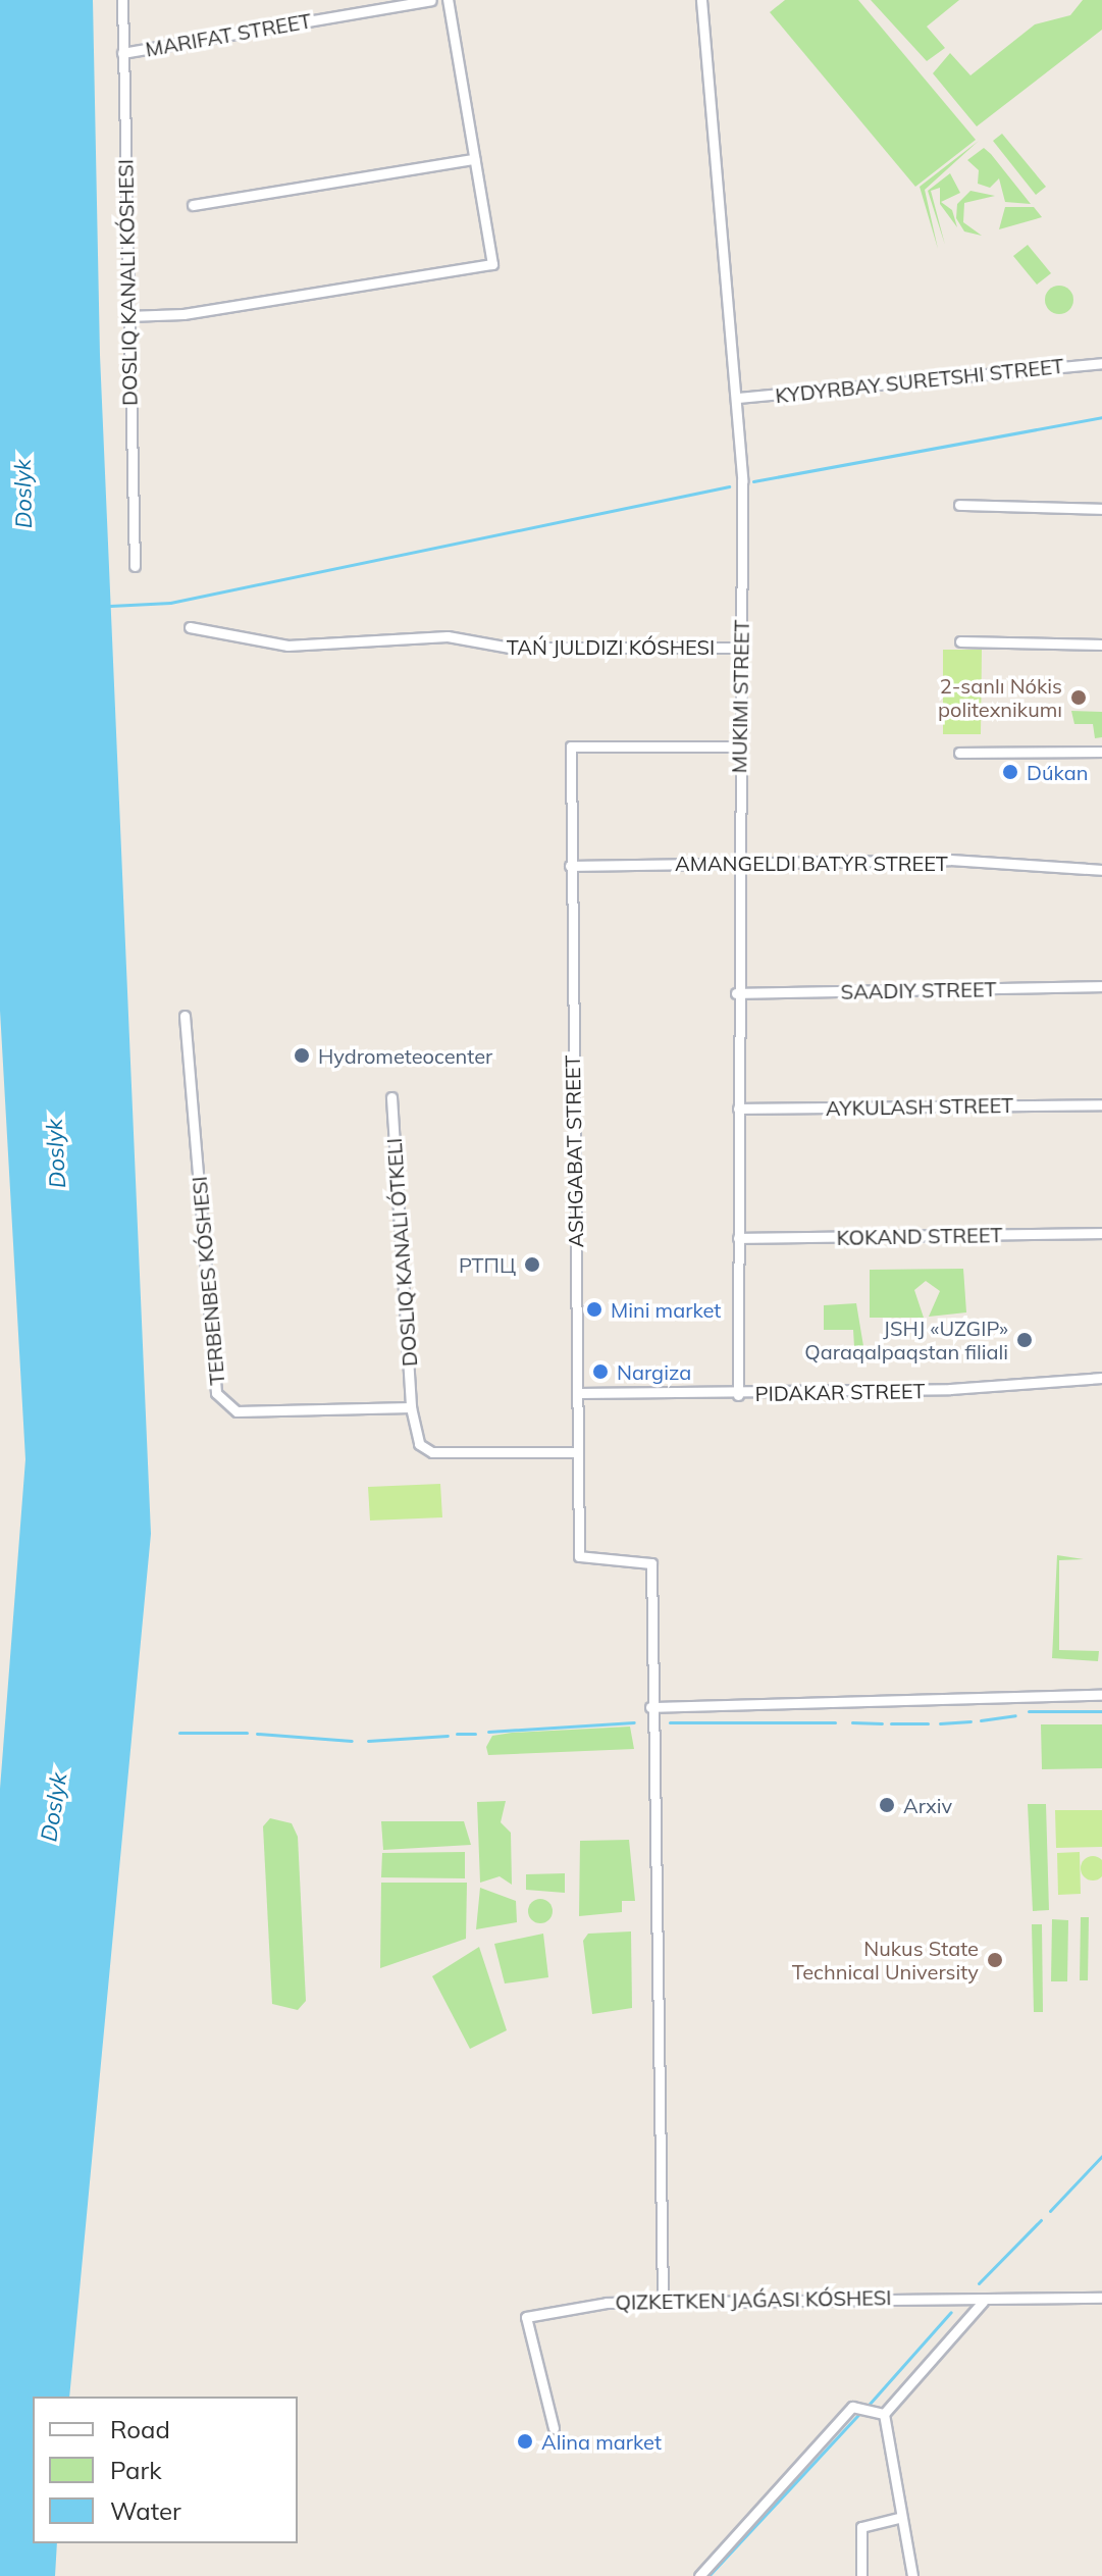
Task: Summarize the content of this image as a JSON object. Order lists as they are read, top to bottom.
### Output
{
  "streets": {
    "street": [
      "MARIFAT STREET",
      "KYDYRBAY SURETSHI STREET",
      "MUKIMI STREET",
      "AMANGELDI BATYR STREET",
      "SAADIY STREET",
      "AYKULASH STREET",
      "ASHGABAT STREET",
      "KOKAND STREET",
      "TERBENBES KÓSHESI",
      "PIDAKAR STREET"
    ]
  },
  "crossings": [
    ["KYDYRBAY SURETSHI STREET", "MUKIMI STREET"],
    ["MUKIMI STREET", "AMANGELDI BATYR STREET"],
    ["MUKIMI STREET", "SAADIY STREET"],
    ["MUKIMI STREET", "AYKULASH STREET"],
    ["MUKIMI STREET", "ASHGABAT STREET"],
    ["MUKIMI STREET", "KOKAND STREET"],
    ["MUKIMI STREET", "PIDAKAR STREET"],
    ["AMANGELDI BATYR STREET", "ASHGABAT STREET"],
    ["ASHGABAT STREET", "PIDAKAR STREET"]
  ],
  "water": ["Doslyk"],
  "places": [
    "2-sanlı Nókis politexnikumı",
    "Dúkan",
    "Hydrometeocenter",
    "РТПЦ",
    "Mini market",
    "JSHJ «UZGIP» Qaraqalpaqstan filiali",
    "Nargiza",
    "Arxiv",
    "Nukus State Technical University",
    "Alina market"
  ],
  "legend": ["Road", "Park", "Water"]
}
